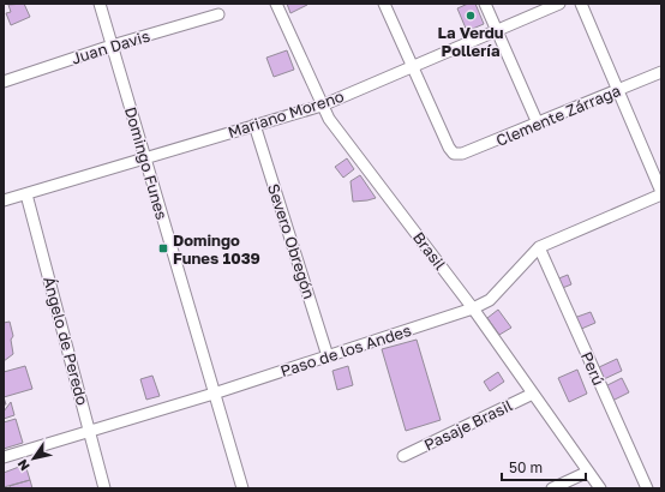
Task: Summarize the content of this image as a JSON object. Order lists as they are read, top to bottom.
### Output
{
  "streets": {
    "street": [
      "Juan Davis",
      "Mariano Moreno",
      "Clemente Zárraga",
      "Domingo Funes",
      "Severo Obregón",
      "Brasil",
      "Ángelo de Peredo",
      "Paso de los Andes",
      "Perú",
      "Pasaje Brasil"
    ]
  },
  "crossings": [
    ["Juan Davis", "Domingo Funes"],
    ["Mariano Moreno", "Clemente Zárraga"],
    ["Mariano Moreno", "Domingo Funes"],
    ["Mariano Moreno", "Severo Obregón"],
    ["Mariano Moreno", "Brasil"],
    ["Mariano Moreno", "Ángelo de Peredo"],
    ["Domingo Funes", "Paso de los Andes"],
    ["Severo Obregón", "Paso de los Andes"],
    ["Brasil", "Paso de los Andes"],
    ["Brasil", "Pasaje Brasil"],
    ["Ángelo de Peredo", "Paso de los Andes"],
    ["Paso de los Andes", "Perú"]
  ],
  "places": {
    "other": ["La Verdu Pollería"],
    "transit": ["Domingo Funes 1039"]
  },
  "scale_bar": "50 m",
  "north": "bottom left"
}
